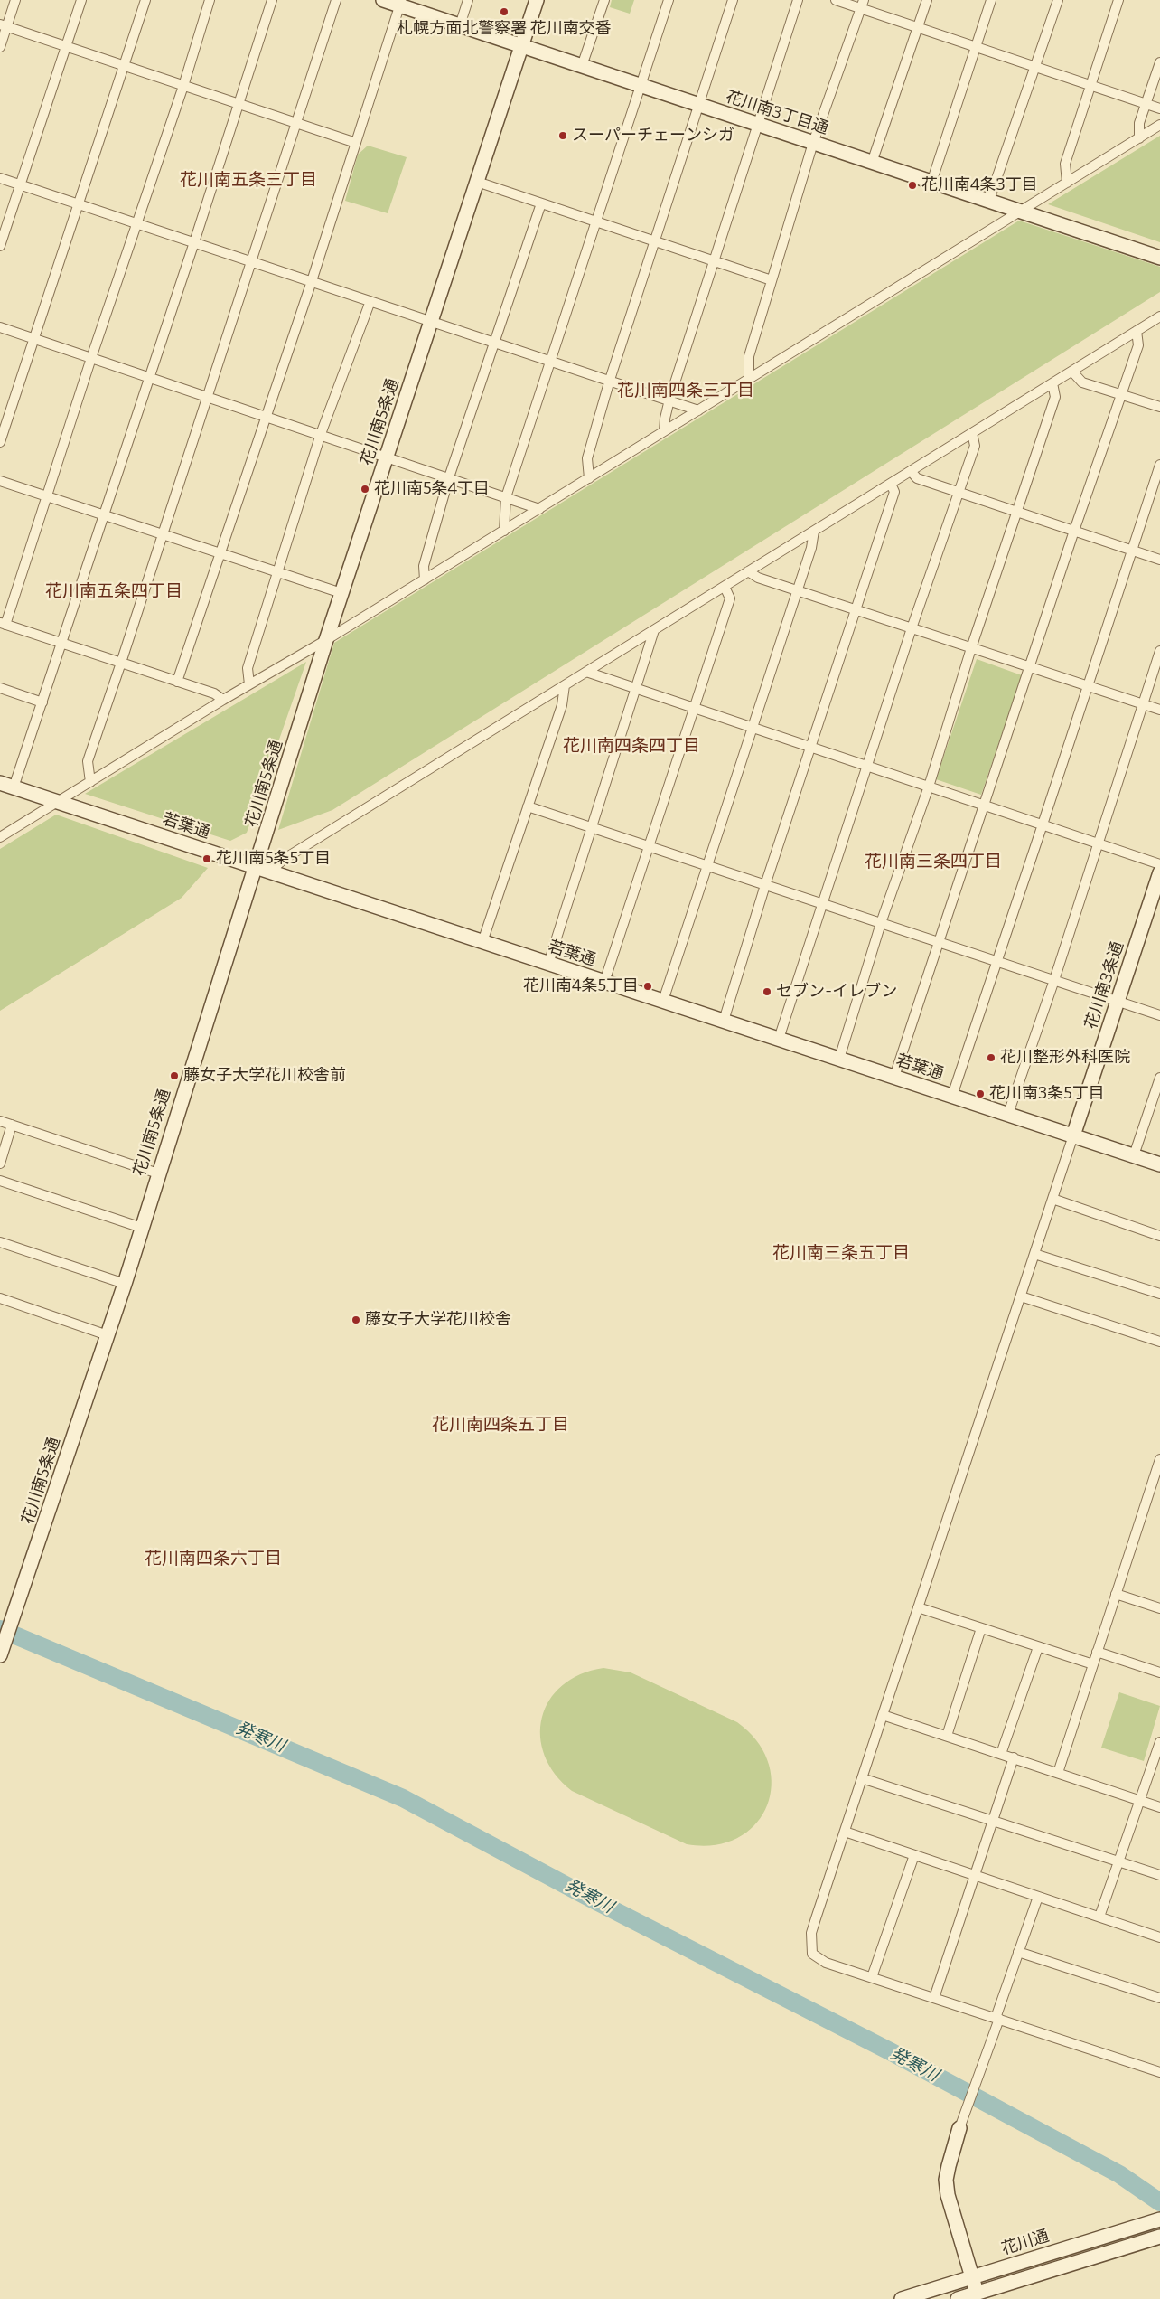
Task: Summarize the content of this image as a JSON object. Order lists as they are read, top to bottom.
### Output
{
  "streets": {
    "street": [
      "花川南3丁目通",
      "花川南5条通",
      "若葉通",
      "花川南3条通",
      "花川通"
    ]
  },
  "crossings": [
    ["花川南3丁目通", "花川南5条通"],
    ["花川南5条通", "若葉通"],
    ["若葉通", "花川南3条通"]
  ],
  "districts": [
    "花川南五条三丁目",
    "花川南四条三丁目",
    "花川南五条四丁目",
    "花川南四条四丁目",
    "花川南三条四丁目",
    "花川南三条五丁目",
    "花川南四条五丁目",
    "花川南四条六丁目"
  ],
  "water": ["発寒川"],
  "places": [
    "札幌方面北警察署 花川南交番",
    "スーパーチェーンシガ",
    "花川南4条3丁目",
    "花川南5条4丁目",
    "花川南5条5丁目",
    "花川南4条5丁目",
    "セブン-イレブン",
    "花川整形外科医院",
    "藤女子大学花川校舎前",
    "花川南3条5丁目",
    "藤女子大学花川校舎"
  ]
}
